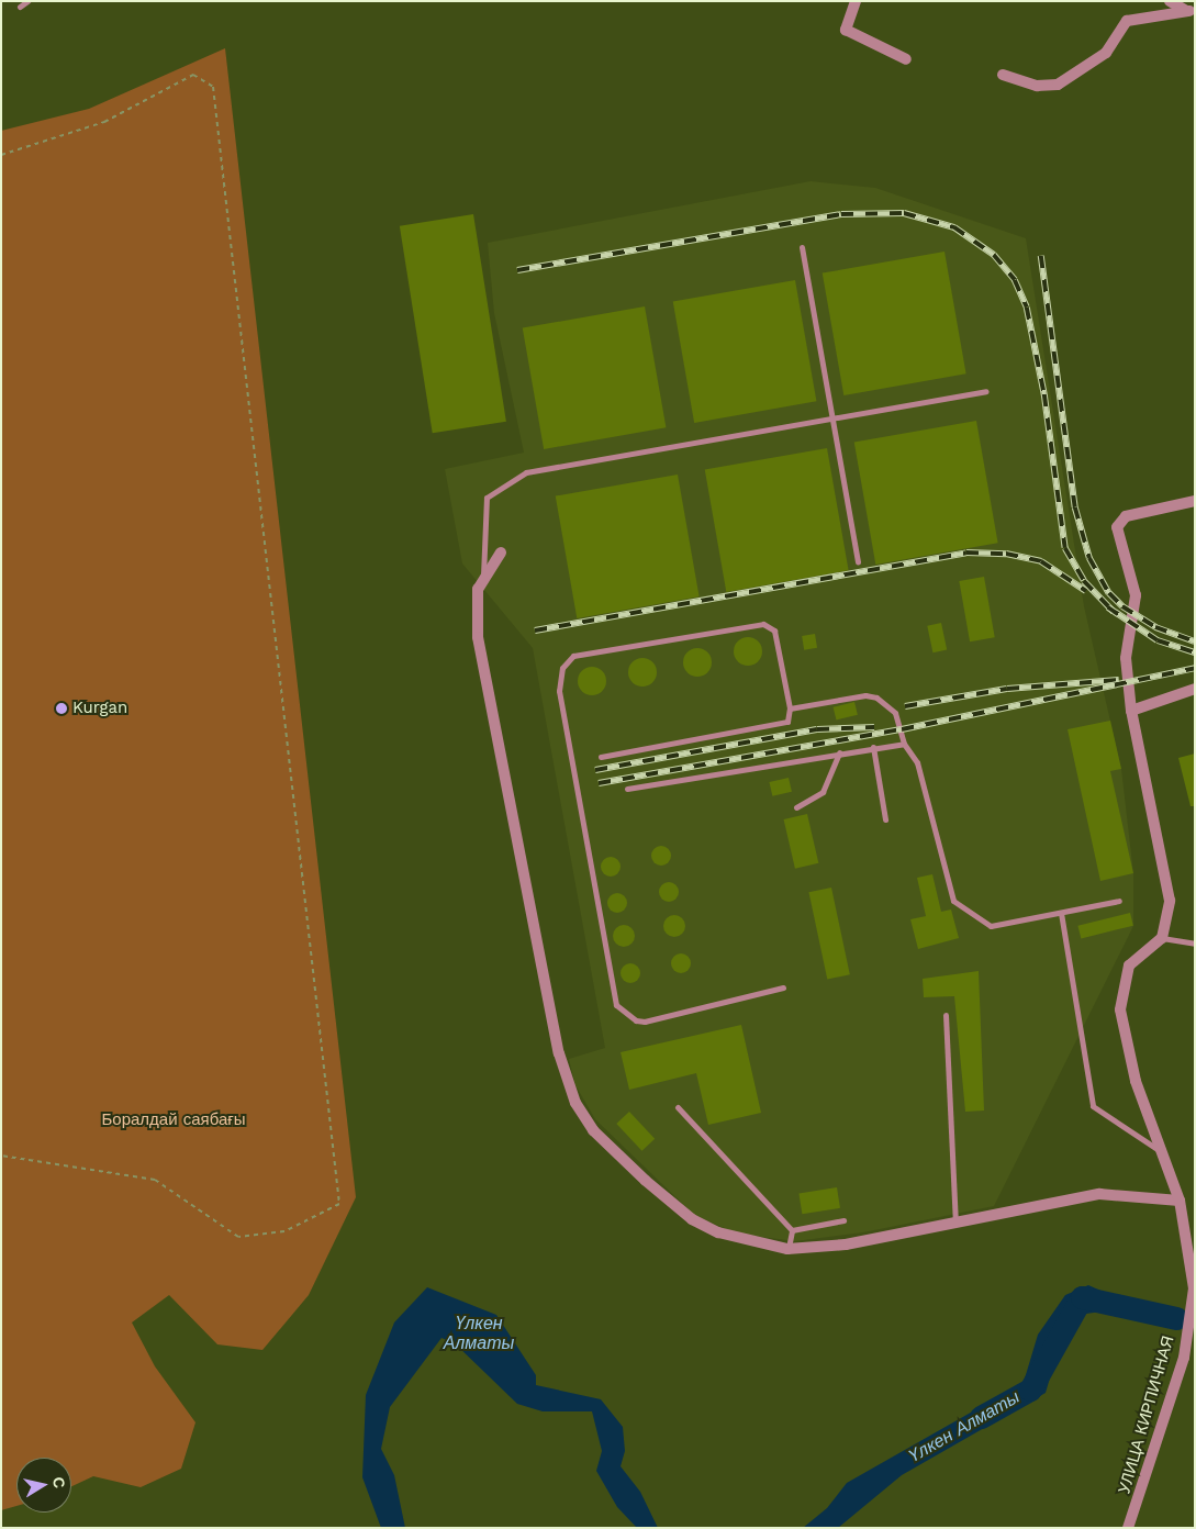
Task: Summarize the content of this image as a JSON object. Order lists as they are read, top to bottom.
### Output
{
  "streets": {
    "street": ["УЛИЦА КИРПИЧНАЯ"]
  },
  "water": ["Үлкен Алматы"],
  "parks": ["Боралдай саябағы"],
  "places": ["Kurgan"],
  "north": "right"
}
